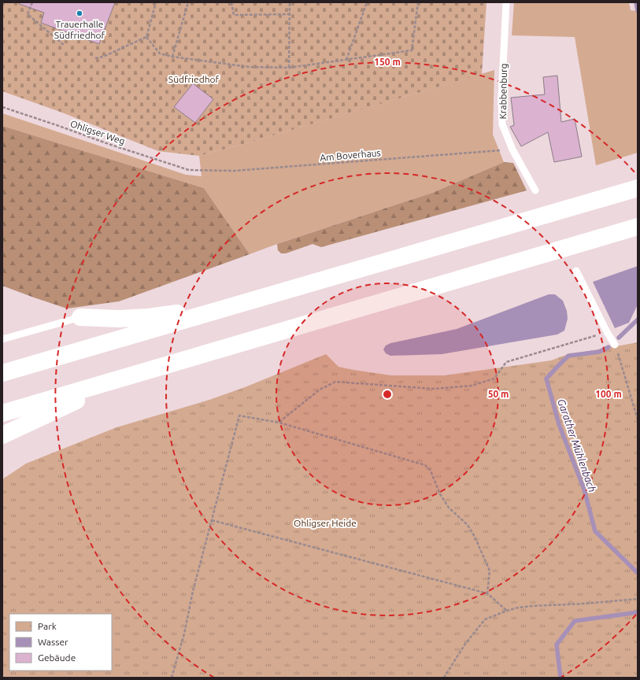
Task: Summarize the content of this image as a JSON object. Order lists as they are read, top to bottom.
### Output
{
  "streets": {
    "lane": ["Krabbenburg"],
    "path": ["Ohligser Weg", "Am Boverhaus"]
  },
  "crossings": [
    ["Krabbenburg", "Am Boverhaus"],
    ["Ohligser Weg", "Am Boverhaus"]
  ],
  "water": ["Garather Mühlenbach"],
  "parks": ["Südfriedhof", "Ohligser Heide"],
  "places": ["Trauerhalle Südfriedhof"],
  "legend": ["Park", "Wasser", "Gebäude"],
  "rings": ["150 m", "50 m", "100 m"]
}
